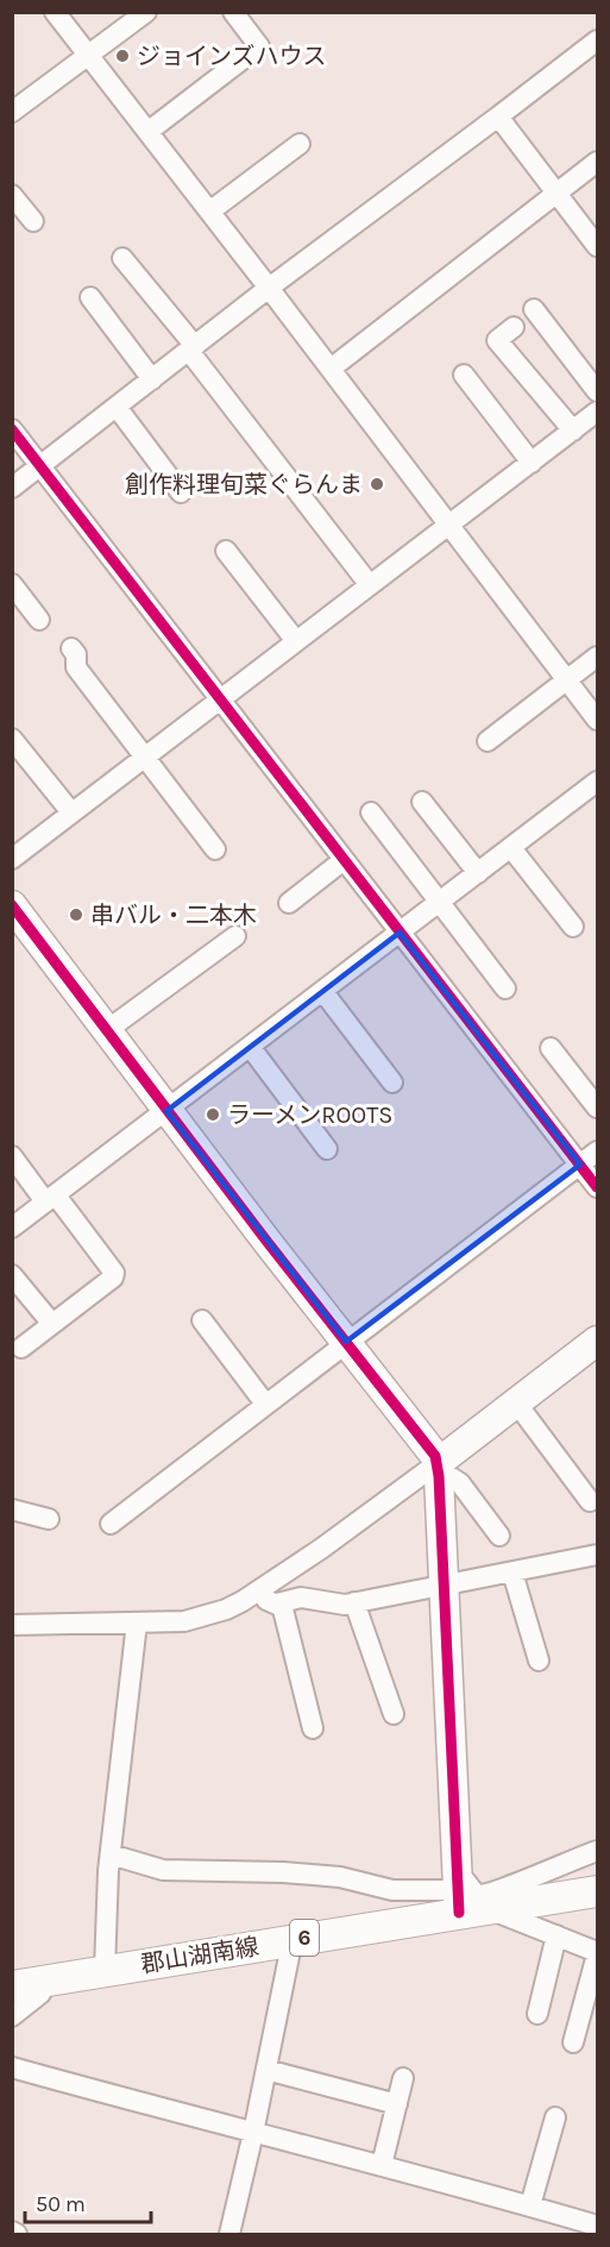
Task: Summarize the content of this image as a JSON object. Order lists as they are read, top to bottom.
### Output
{
  "streets": {
    "main road": ["6", "郡山湖南線"]
  },
  "places": [
    "ジョインズハウス",
    "創作料理旬菜ぐらんま",
    "串バル・二本木",
    "ラーメンROOTS"
  ],
  "scale_bar": "50 m"
}
